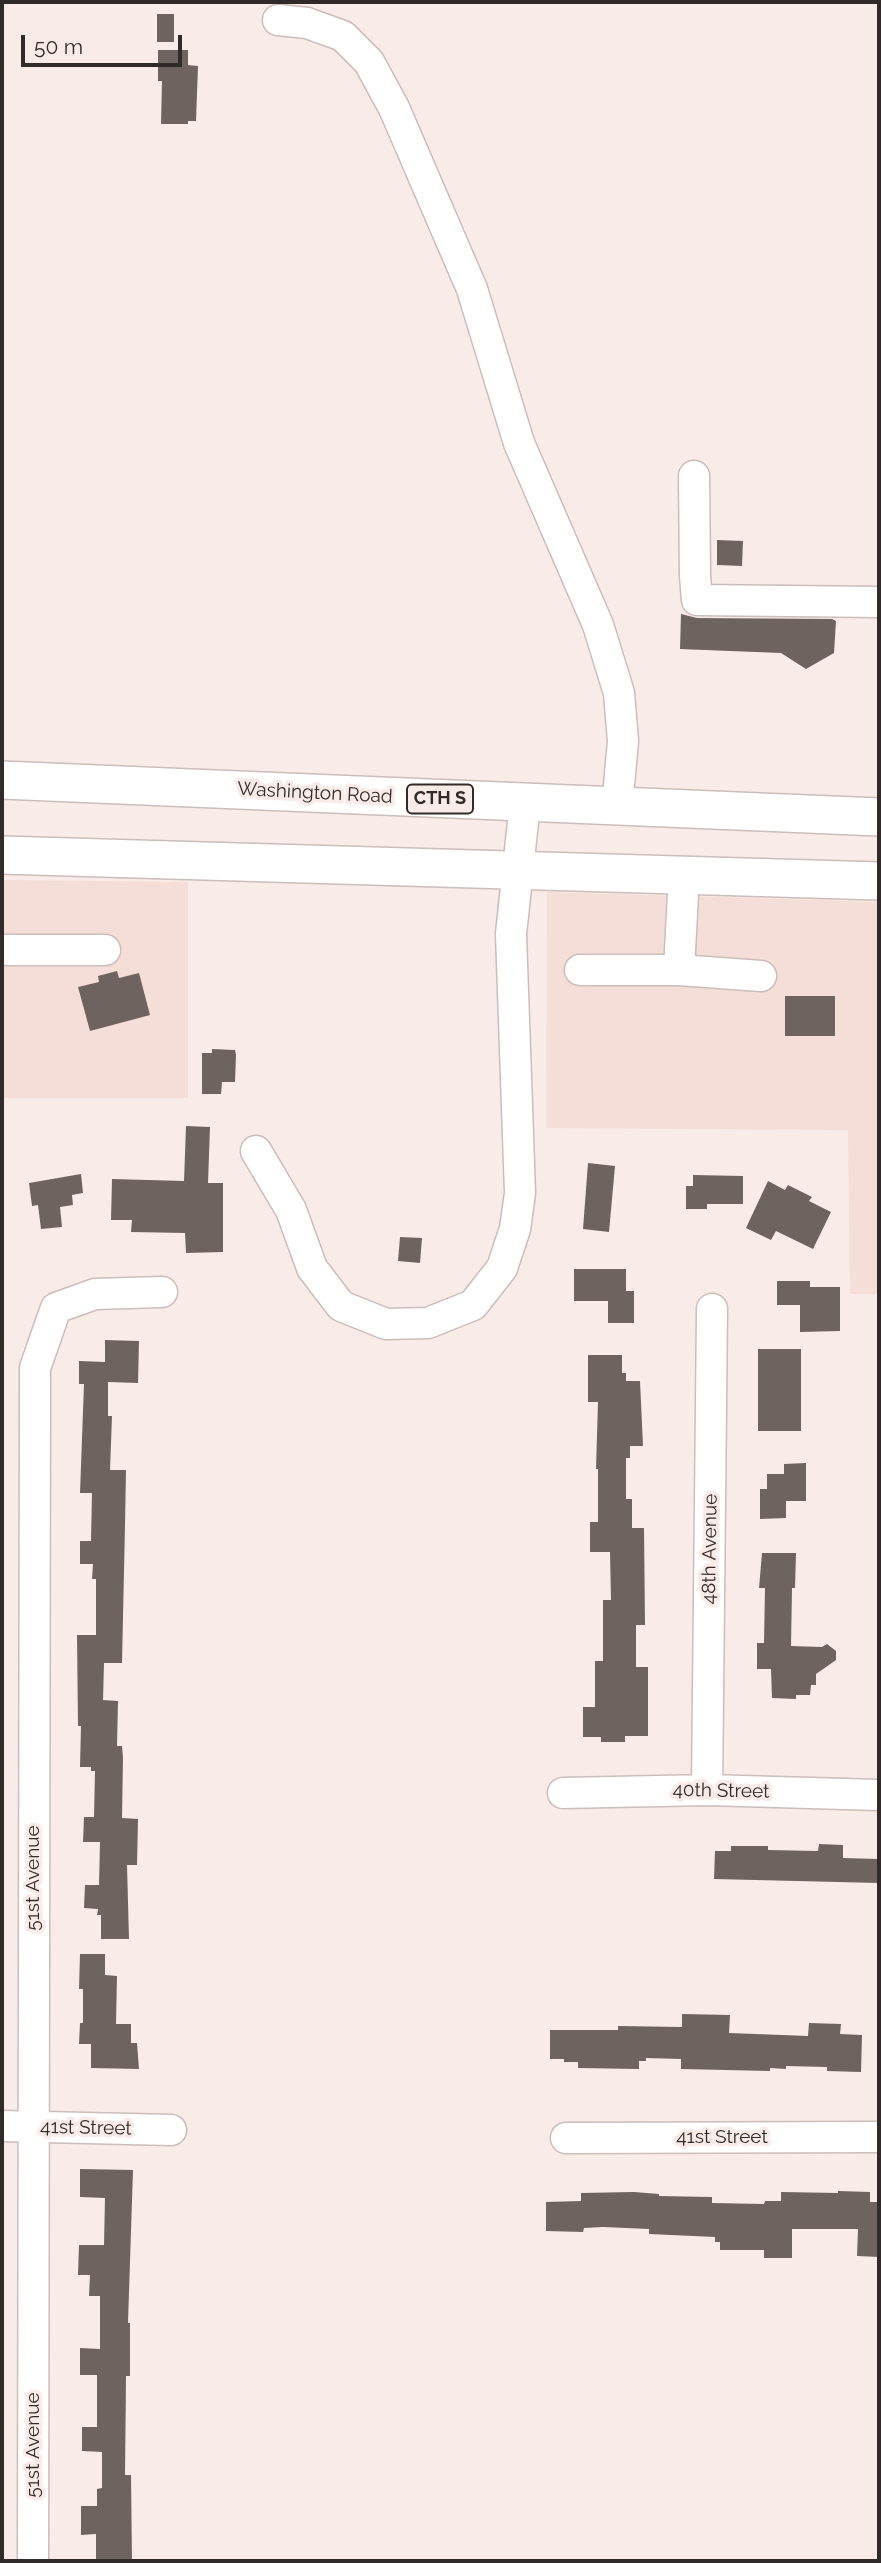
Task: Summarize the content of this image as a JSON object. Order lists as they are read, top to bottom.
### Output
{
  "streets": {
    "main road": ["Washington Road", "CTH S"],
    "street": [
      "48th Avenue",
      "40th Street",
      "51st Avenue",
      "41st Street"
    ]
  },
  "crossings": [
    ["48th Avenue", "40th Street"],
    ["51st Avenue", "41st Street"]
  ],
  "scale_bar": "50 m"
}
